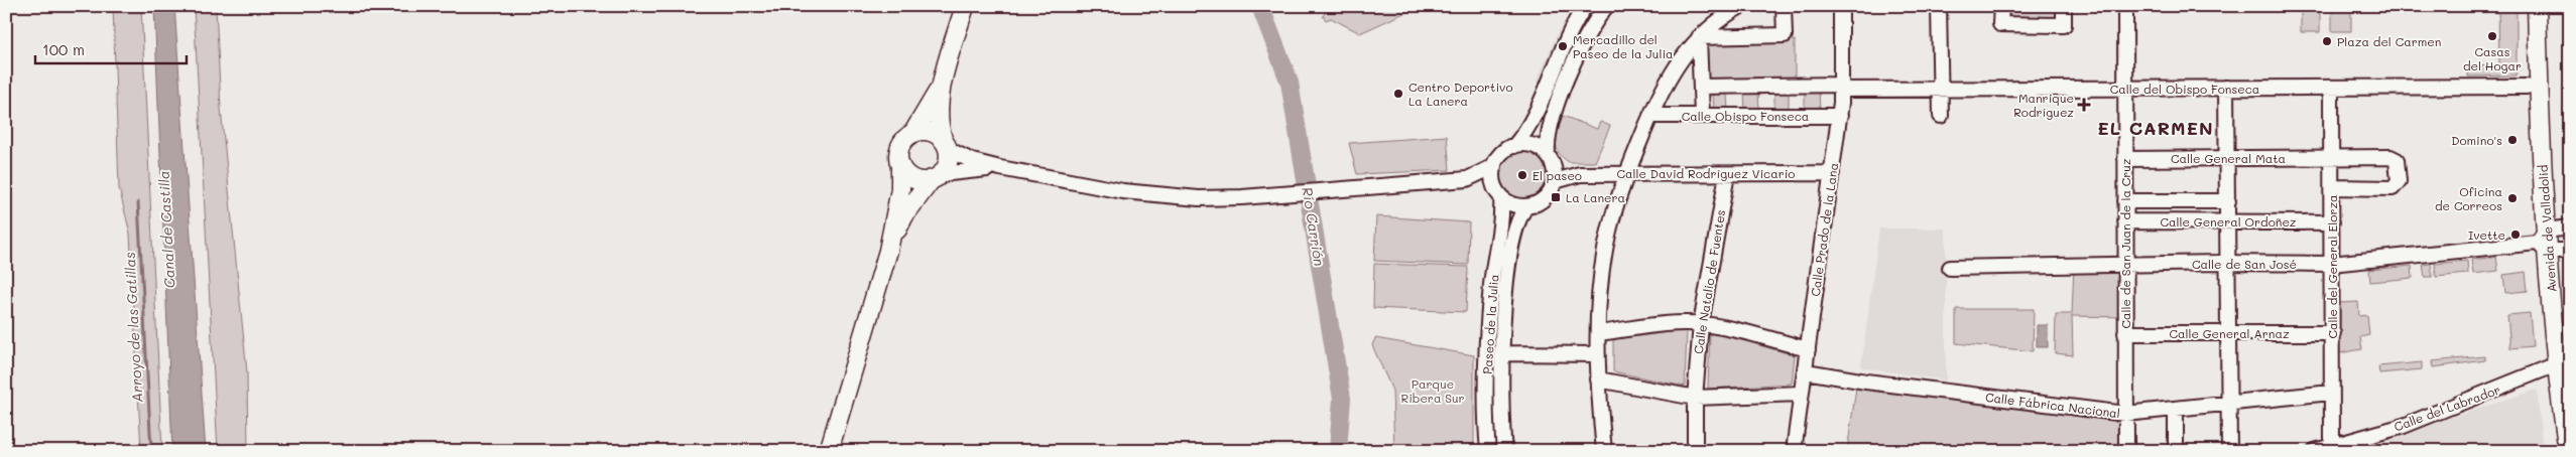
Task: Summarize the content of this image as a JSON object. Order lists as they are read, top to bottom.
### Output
{
  "streets": {
    "main road": ["Avenida de Valladolid"],
    "street": [
      "Calle del Obispo Fonseca",
      "Calle Obispo Fonseca",
      "Calle General Mata",
      "Calle David Rodríguez Vicario",
      "Calle General Ordoñez",
      "Calle Prado de la Lana",
      "Calle de San Juan de la Cruz",
      "Calle de San José",
      "Calle del General Elorza",
      "Calle Natalio de Fuentes",
      "Paseo de la Julia",
      "Calle General Arnaz",
      "Calle Fábrica Nacional",
      "Calle del Labrador"
    ]
  },
  "crossings": [
    ["Calle del Obispo Fonseca", "Avenida de Valladolid"],
    ["Calle del Obispo Fonseca", "Calle Prado de la Lana"],
    ["Calle del Obispo Fonseca", "Calle de San Juan de la Cruz"],
    ["Calle del Obispo Fonseca", "Calle del General Elorza"],
    ["Calle Obispo Fonseca", "Calle Prado de la Lana"],
    ["Calle General Mata", "Calle de San Juan de la Cruz"],
    ["Calle General Mata", "Calle del General Elorza"],
    ["Calle David Rodríguez Vicario", "Calle Prado de la Lana"],
    ["Calle David Rodríguez Vicario", "Calle Natalio de Fuentes"],
    ["Calle David Rodríguez Vicario", "Paseo de la Julia"],
    ["Calle General Ordoñez", "Calle de San Juan de la Cruz"],
    ["Calle General Ordoñez", "Calle del General Elorza"],
    ["Avenida de Valladolid", "Calle de San José"],
    ["Avenida de Valladolid", "Calle del Labrador"],
    ["Calle Prado de la Lana", "Calle Fábrica Nacional"],
    ["Calle de San Juan de la Cruz", "Calle de San José"],
    ["Calle de San Juan de la Cruz", "Calle General Arnaz"],
    ["Calle de San Juan de la Cruz", "Calle Fábrica Nacional"],
    ["Calle de San José", "Calle del General Elorza"],
    ["Calle del General Elorza", "Calle General Arnaz"],
    ["Calle del General Elorza", "Calle Fábrica Nacional"],
    ["Calle del General Elorza", "Calle del Labrador"]
  ],
  "districts": ["EL CARMEN"],
  "water": ["Río Carrión", "Canal de Castilla", "Arroyo de las Gatillas"],
  "parks": ["Parque Ribera Sur"],
  "places": {
    "other": [
      "Casas del Hogar",
      "Plaza del Carmen",
      "Mercadillo del Paseo de la Julia",
      "Centro Deportivo La Lanera",
      "Domino's",
      "El paseo",
      "Oficina de Correos",
      "Ivette"
    ],
    "health": ["Manrique Rodríguez"],
    "transit": ["La Lanera"]
  },
  "scale_bar": "100 m"
}
